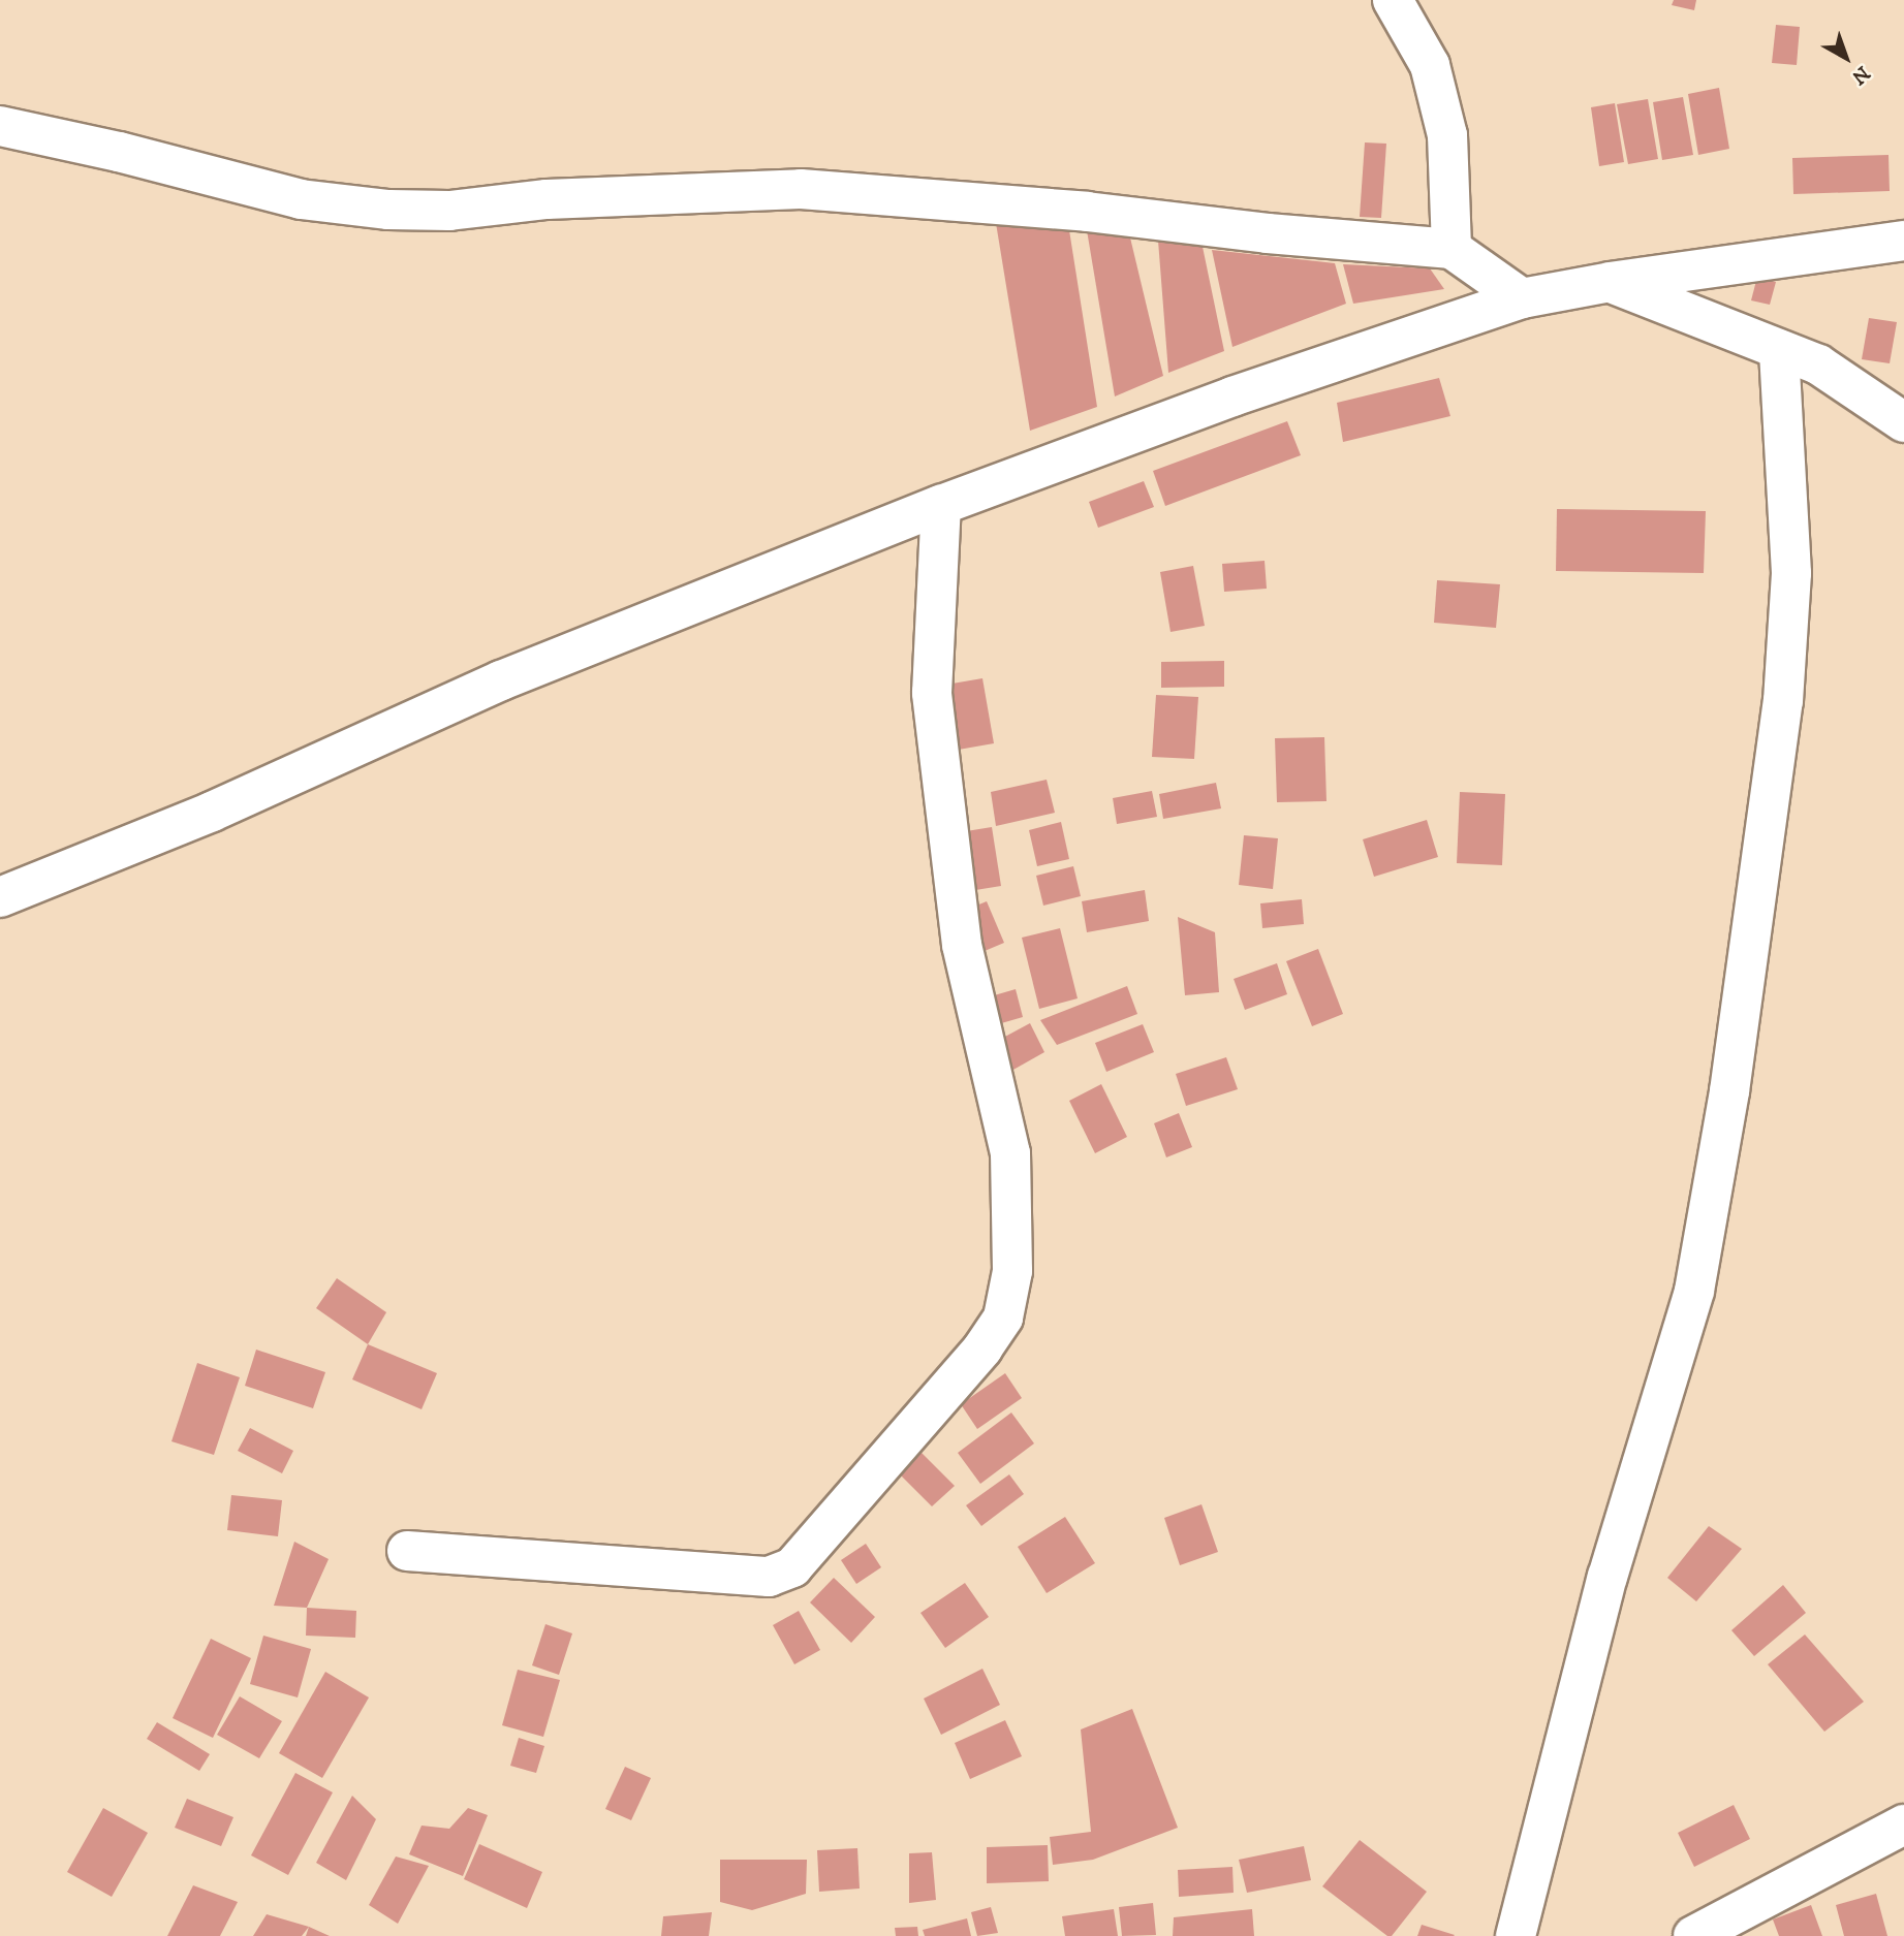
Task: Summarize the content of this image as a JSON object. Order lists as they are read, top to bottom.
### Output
{
  "north": "bottom right"
}
